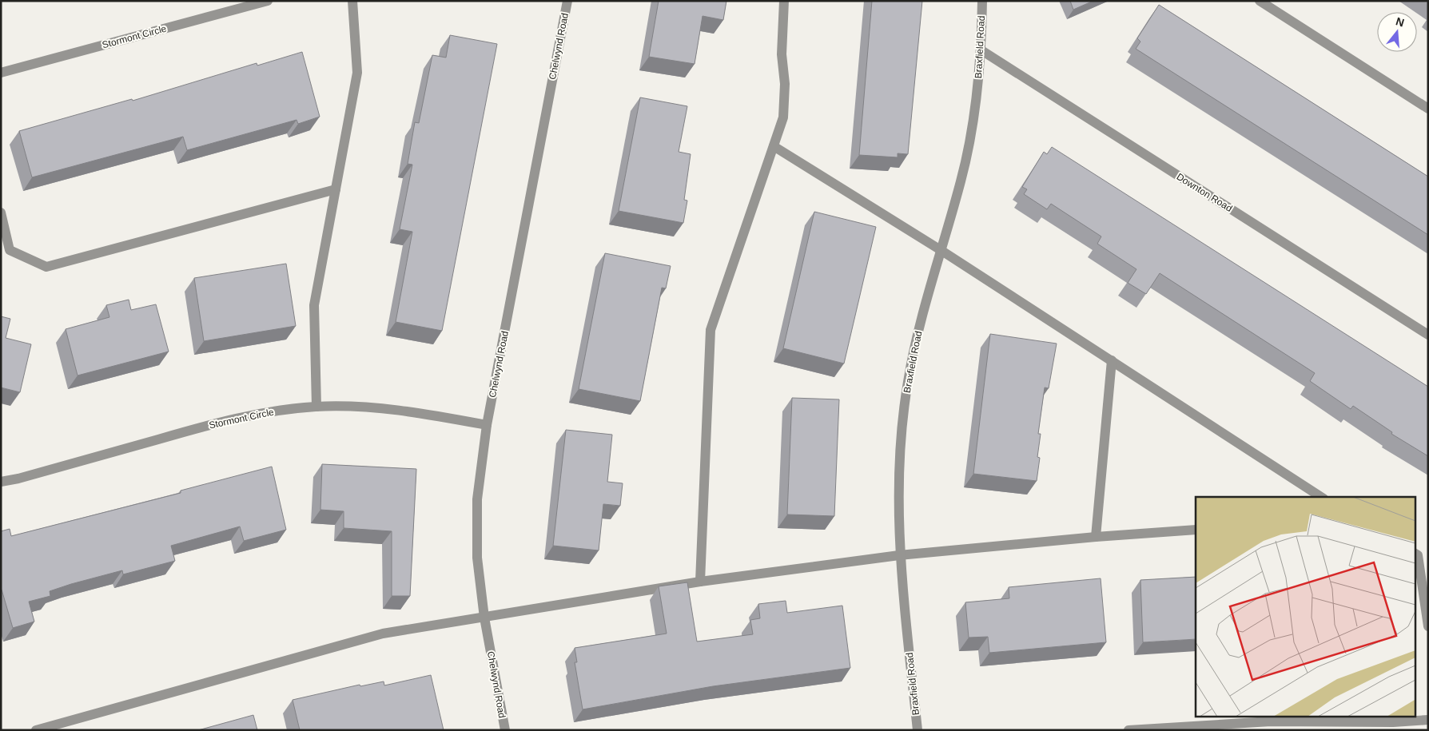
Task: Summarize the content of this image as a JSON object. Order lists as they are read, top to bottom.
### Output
{
  "streets": {
    "street": [
      "Stormont Circle",
      "Chelwynd Road",
      "Braxfield Road",
      "Downton Road"
    ]
  },
  "crossings": [
    ["Stormont Circle", "Chelwynd Road"],
    ["Braxfield Road", "Downton Road"]
  ],
  "north": "top"
}
